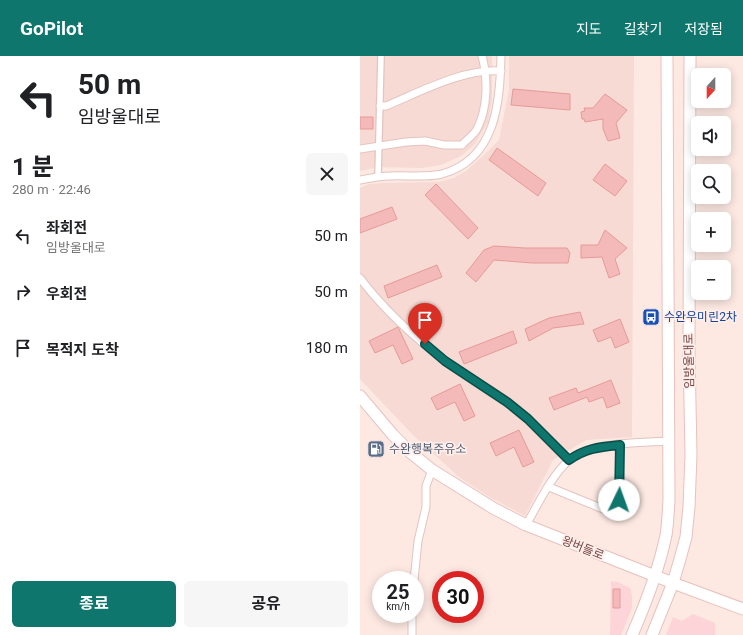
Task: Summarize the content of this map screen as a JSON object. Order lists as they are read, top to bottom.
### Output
{
  "streets": {
    "main road": ["임방울대로", "왕버들로"]
  },
  "crossings": [
    ["임방울대로", "왕버들로"]
  ],
  "places": {
    "bus stop": ["수완우미린2차"],
    "fuel station": ["수완행복주유소"]
  },
  "north": "bottom",
  "page": {
    "header": "GoPilot",
    "nav": ["지도", "길찾기", "저장됨"],
    "turn": ["50 m", "임방울대로"],
    "map_buttons": ["+", "−"],
    "heading": ["1 분", "280 m · 22:46"],
    "list": [
      {
        "name": "좌회전",
        "note": "임방울대로",
        "value": "50 m"
      },
      {
        "name": "우회전",
        "value": "50 m"
      },
      {
        "name": "목적지 도착",
        "value": "180 m"
      }
    ],
    "speed": "25 km/h",
    "limit": "30",
    "buttons": ["종료", "공유"]
  }
}
